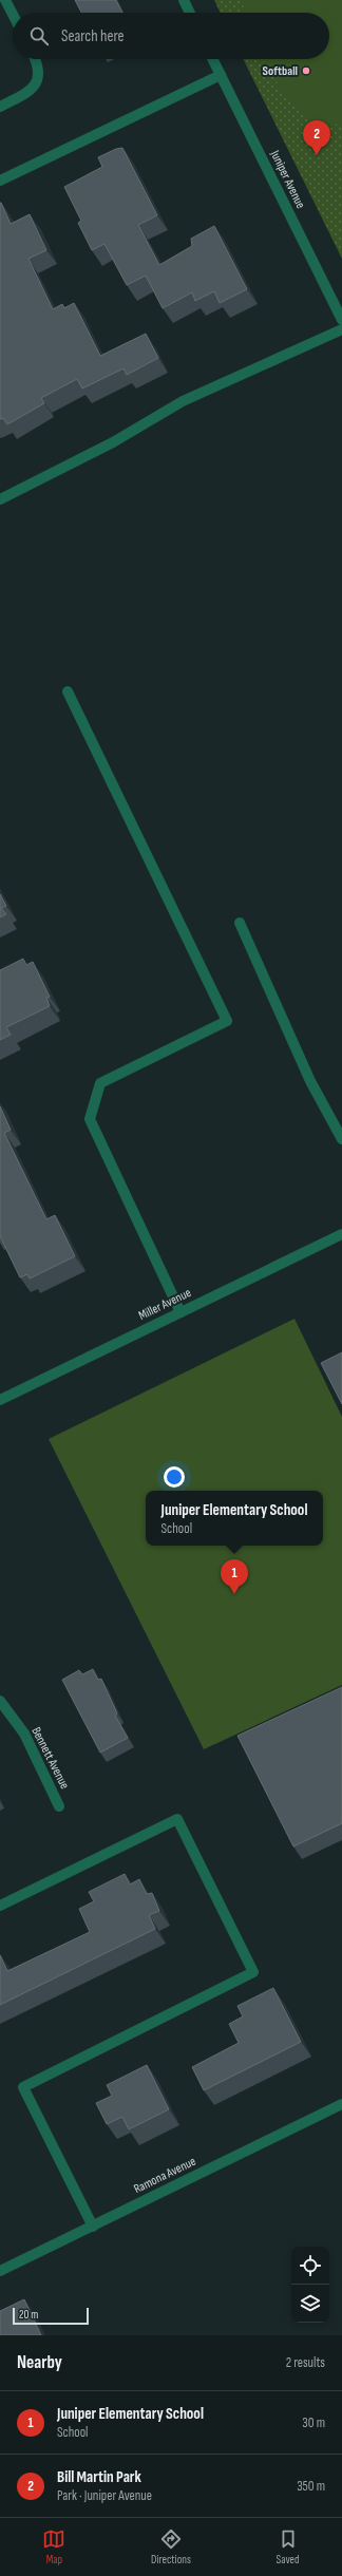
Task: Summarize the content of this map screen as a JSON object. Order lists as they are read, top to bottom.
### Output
{
  "streets": {
    "street": [
      "Juniper Avenue",
      "Miller Avenue",
      "Bennett Avenue",
      "Ramona Avenue"
    ]
  },
  "places": ["Softball"],
  "scale_bar": "20 m",
  "page": {
    "search": "Search here",
    "pins": ["2", "1"],
    "popup": ["Juniper Elementary School", "School"],
    "scale": "20 m",
    "heading": ["Nearby", "2 results"],
    "list": [
      {
        "mark": "1",
        "name": "Juniper Elementary School",
        "note": "School",
        "value": "30 m"
      },
      {
        "mark": "2",
        "name": "Bill Martin Park",
        "note": "Park · Juniper Avenue",
        "value": "350 m"
      }
    ],
    "nav": ["Map", "Directions", "Saved"]
  }
}
